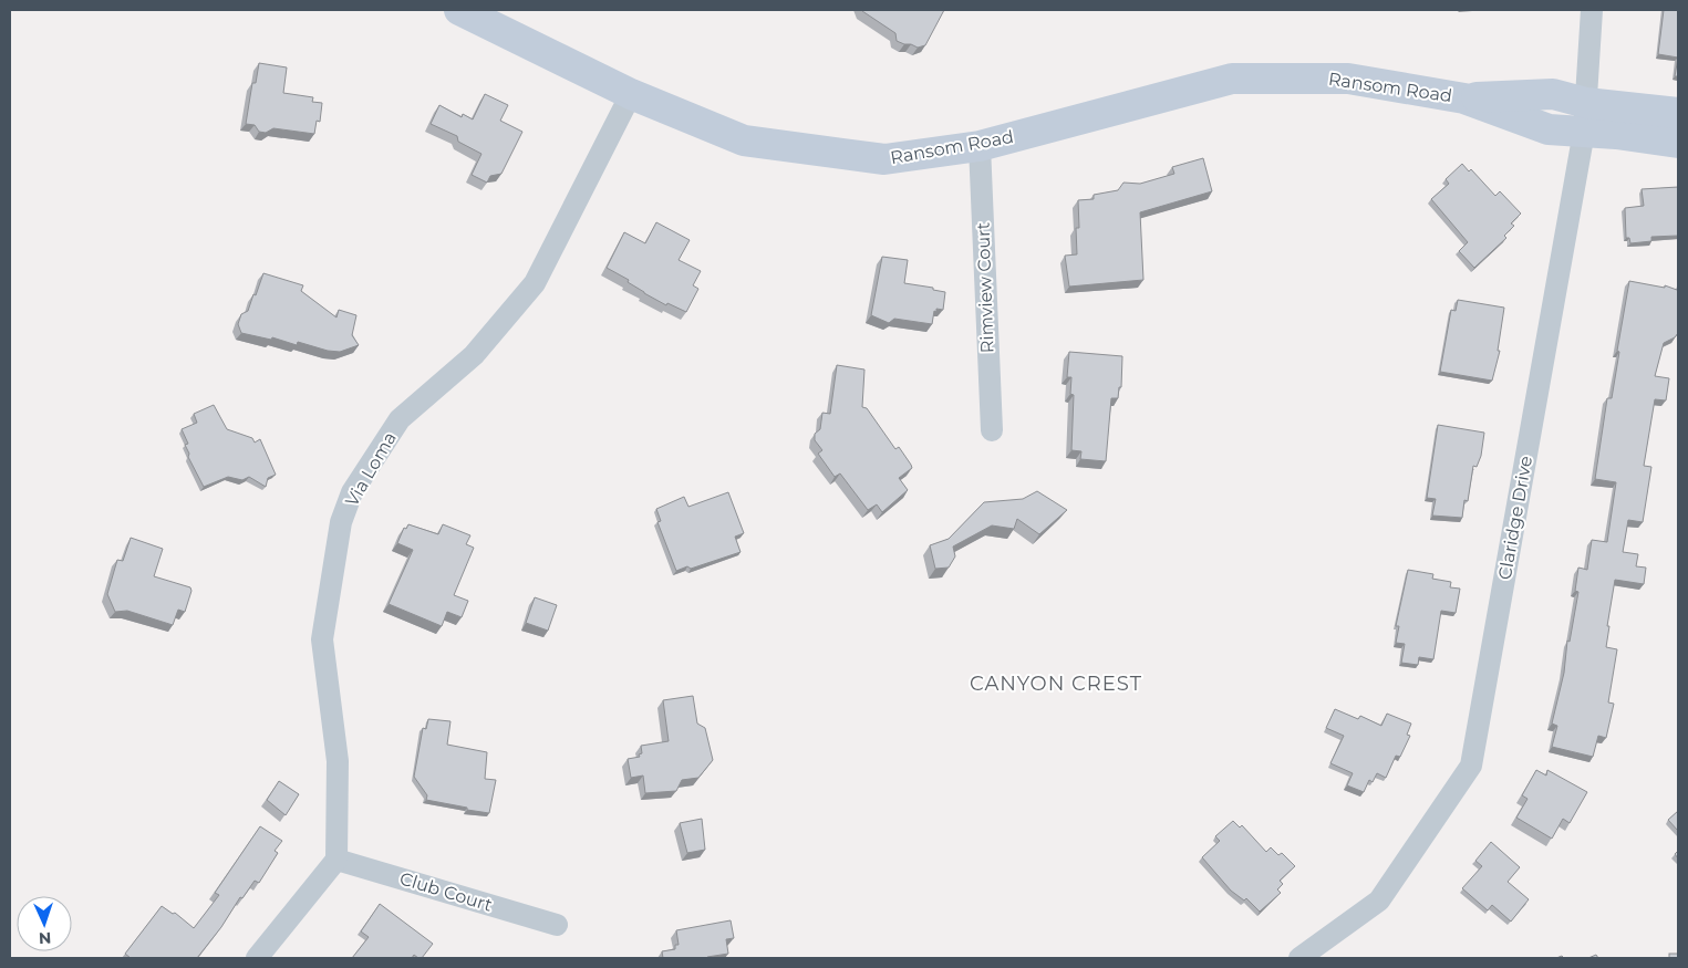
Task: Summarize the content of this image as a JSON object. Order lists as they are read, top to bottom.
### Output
{
  "streets": {
    "street": [
      "Ransom Road",
      "Rimview Court",
      "Via Loma",
      "Claridge Drive",
      "Club Court"
    ]
  },
  "crossings": [
    ["Ransom Road", "Rimview Court"],
    ["Ransom Road", "Via Loma"],
    ["Ransom Road", "Claridge Drive"],
    ["Via Loma", "Club Court"]
  ],
  "districts": ["CANYON CREST"],
  "north": "bottom"
}
